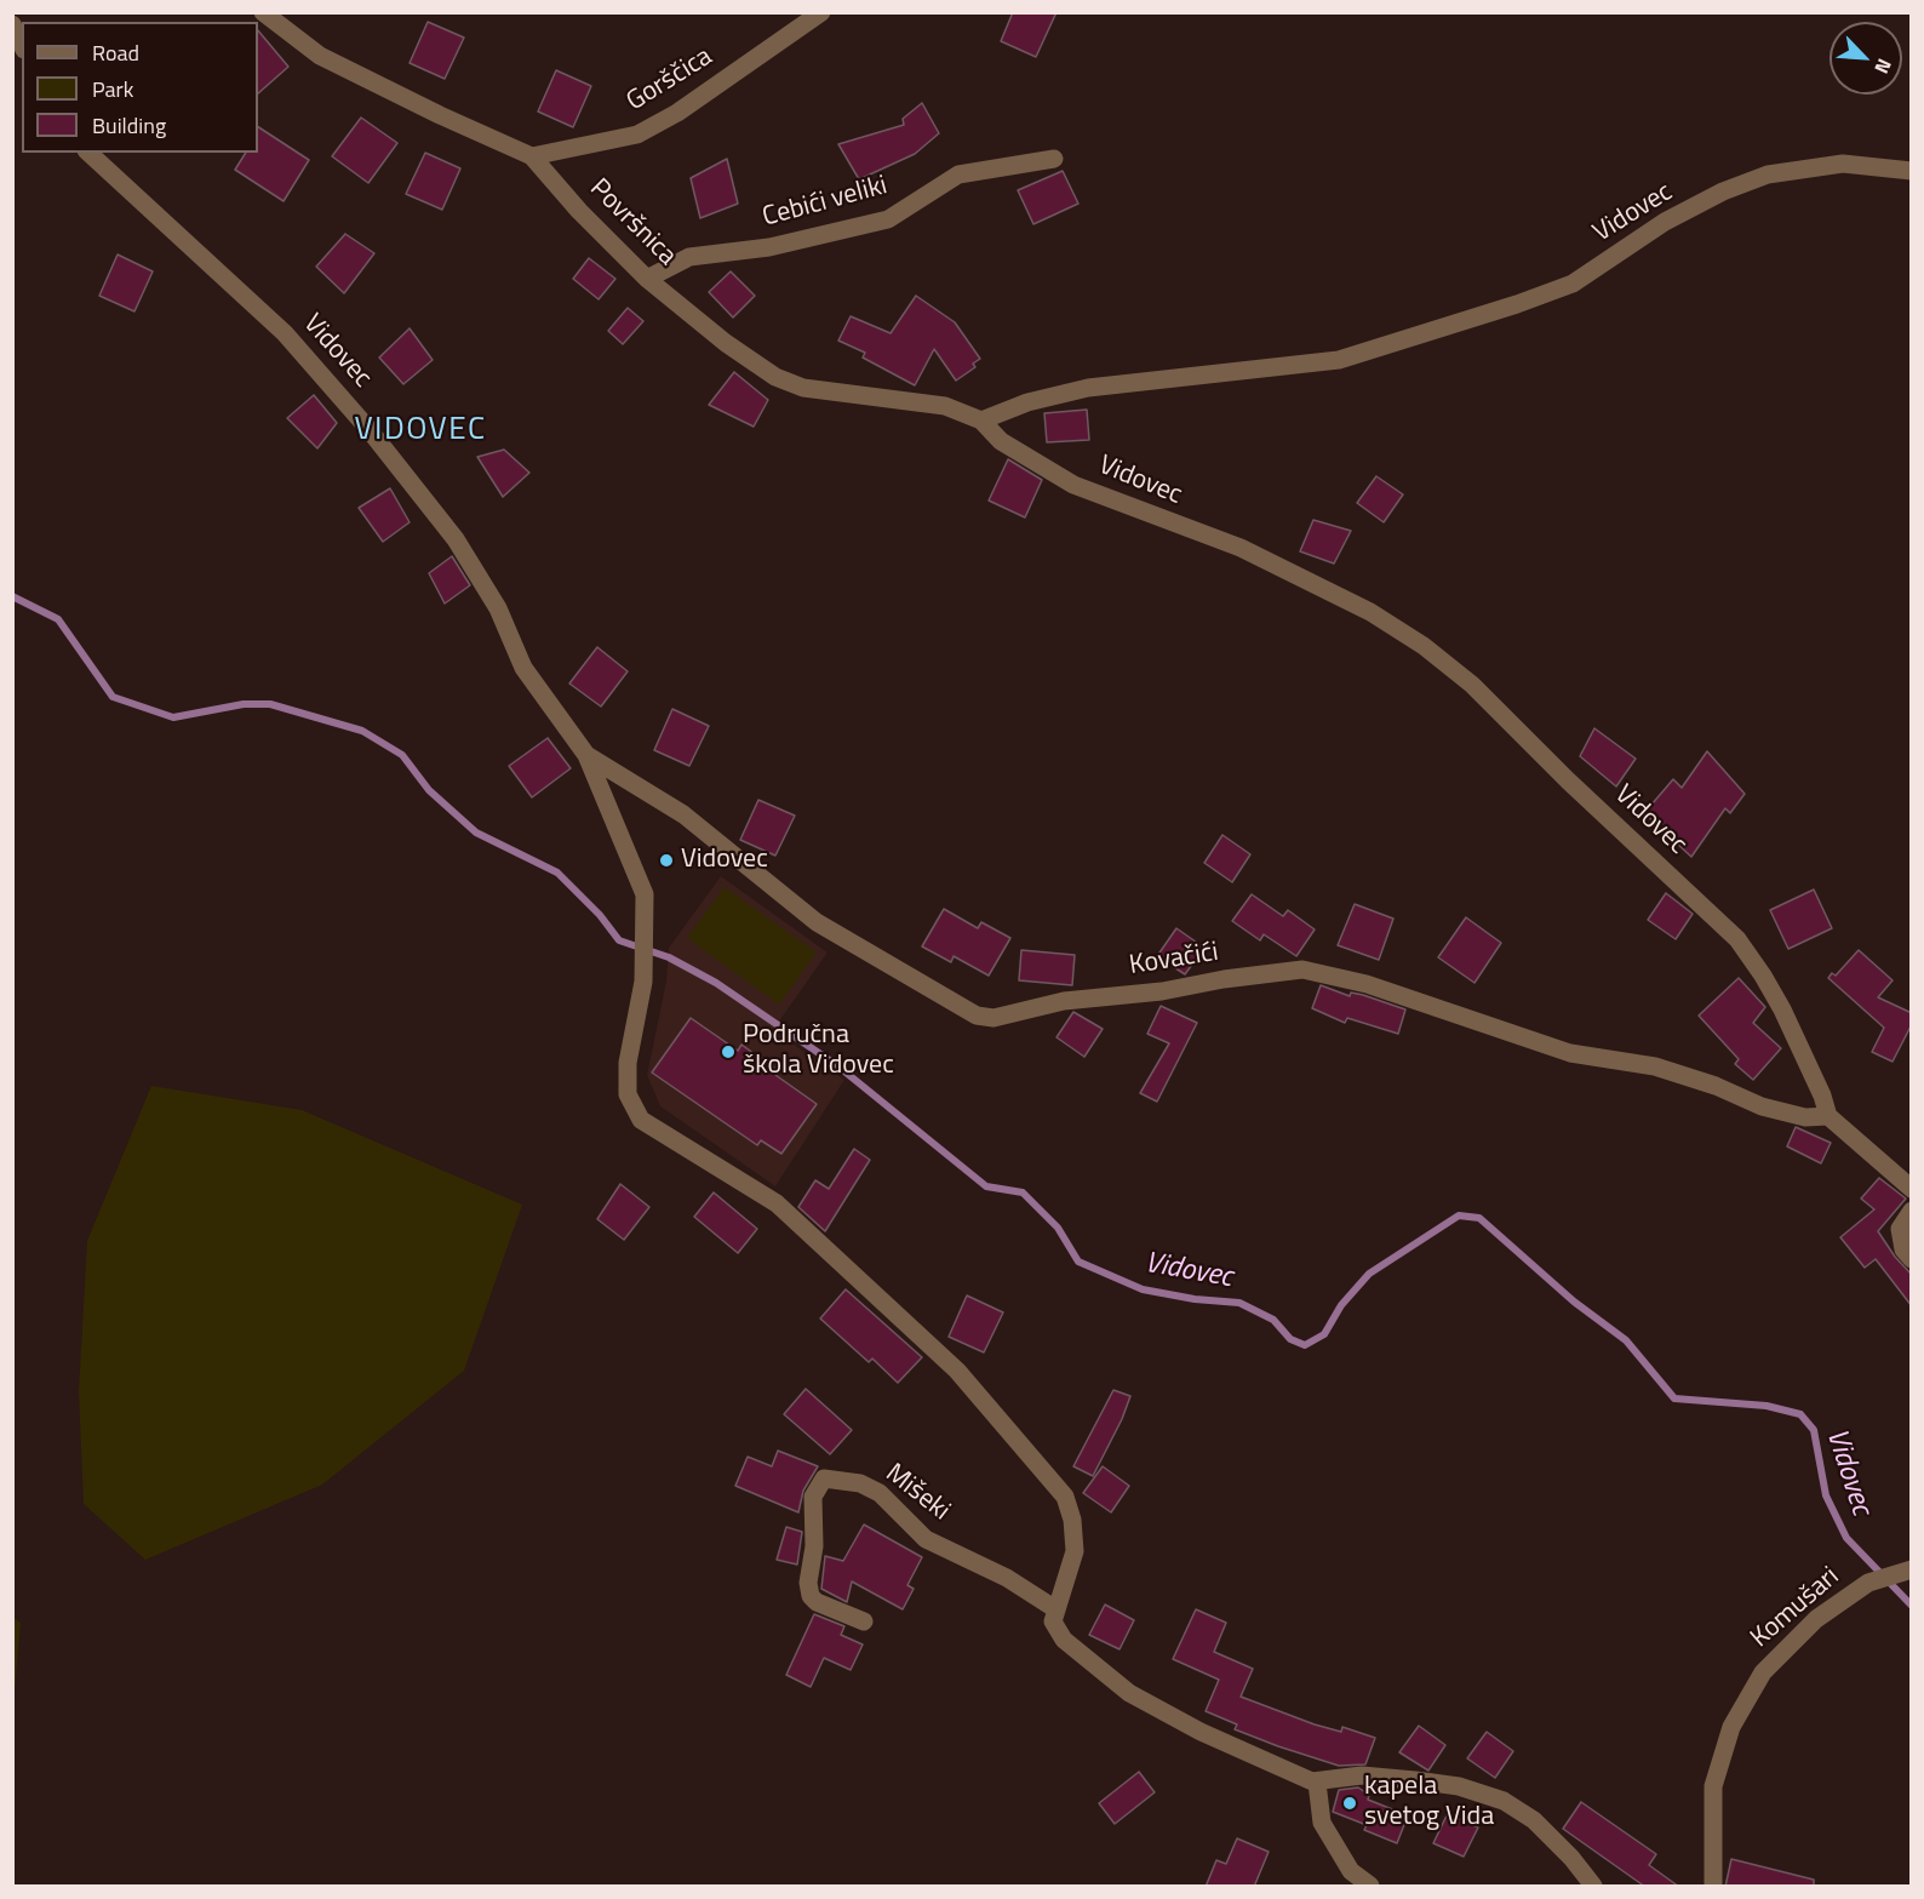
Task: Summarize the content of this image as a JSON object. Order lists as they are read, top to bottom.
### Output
{
  "streets": {
    "street": [
      "Gorščica",
      "Cebići veliki",
      "Vidovec",
      "Površnica",
      "Kovačići",
      "Mišeki",
      "Komušari"
    ]
  },
  "crossings": [
    ["Gorščica", "Površnica"],
    ["Cebići veliki", "Površnica"],
    ["Vidovec", "Površnica"],
    ["Vidovec", "Kovačići"],
    ["Vidovec", "Mišeki"]
  ],
  "districts": ["VIDOVEC"],
  "water": ["Vidovec"],
  "places": ["Vidovec", "Područna škola Vidovec", "kapela svetog Vida"],
  "legend": ["Road", "Park", "Building"],
  "north": "bottom right"
}
